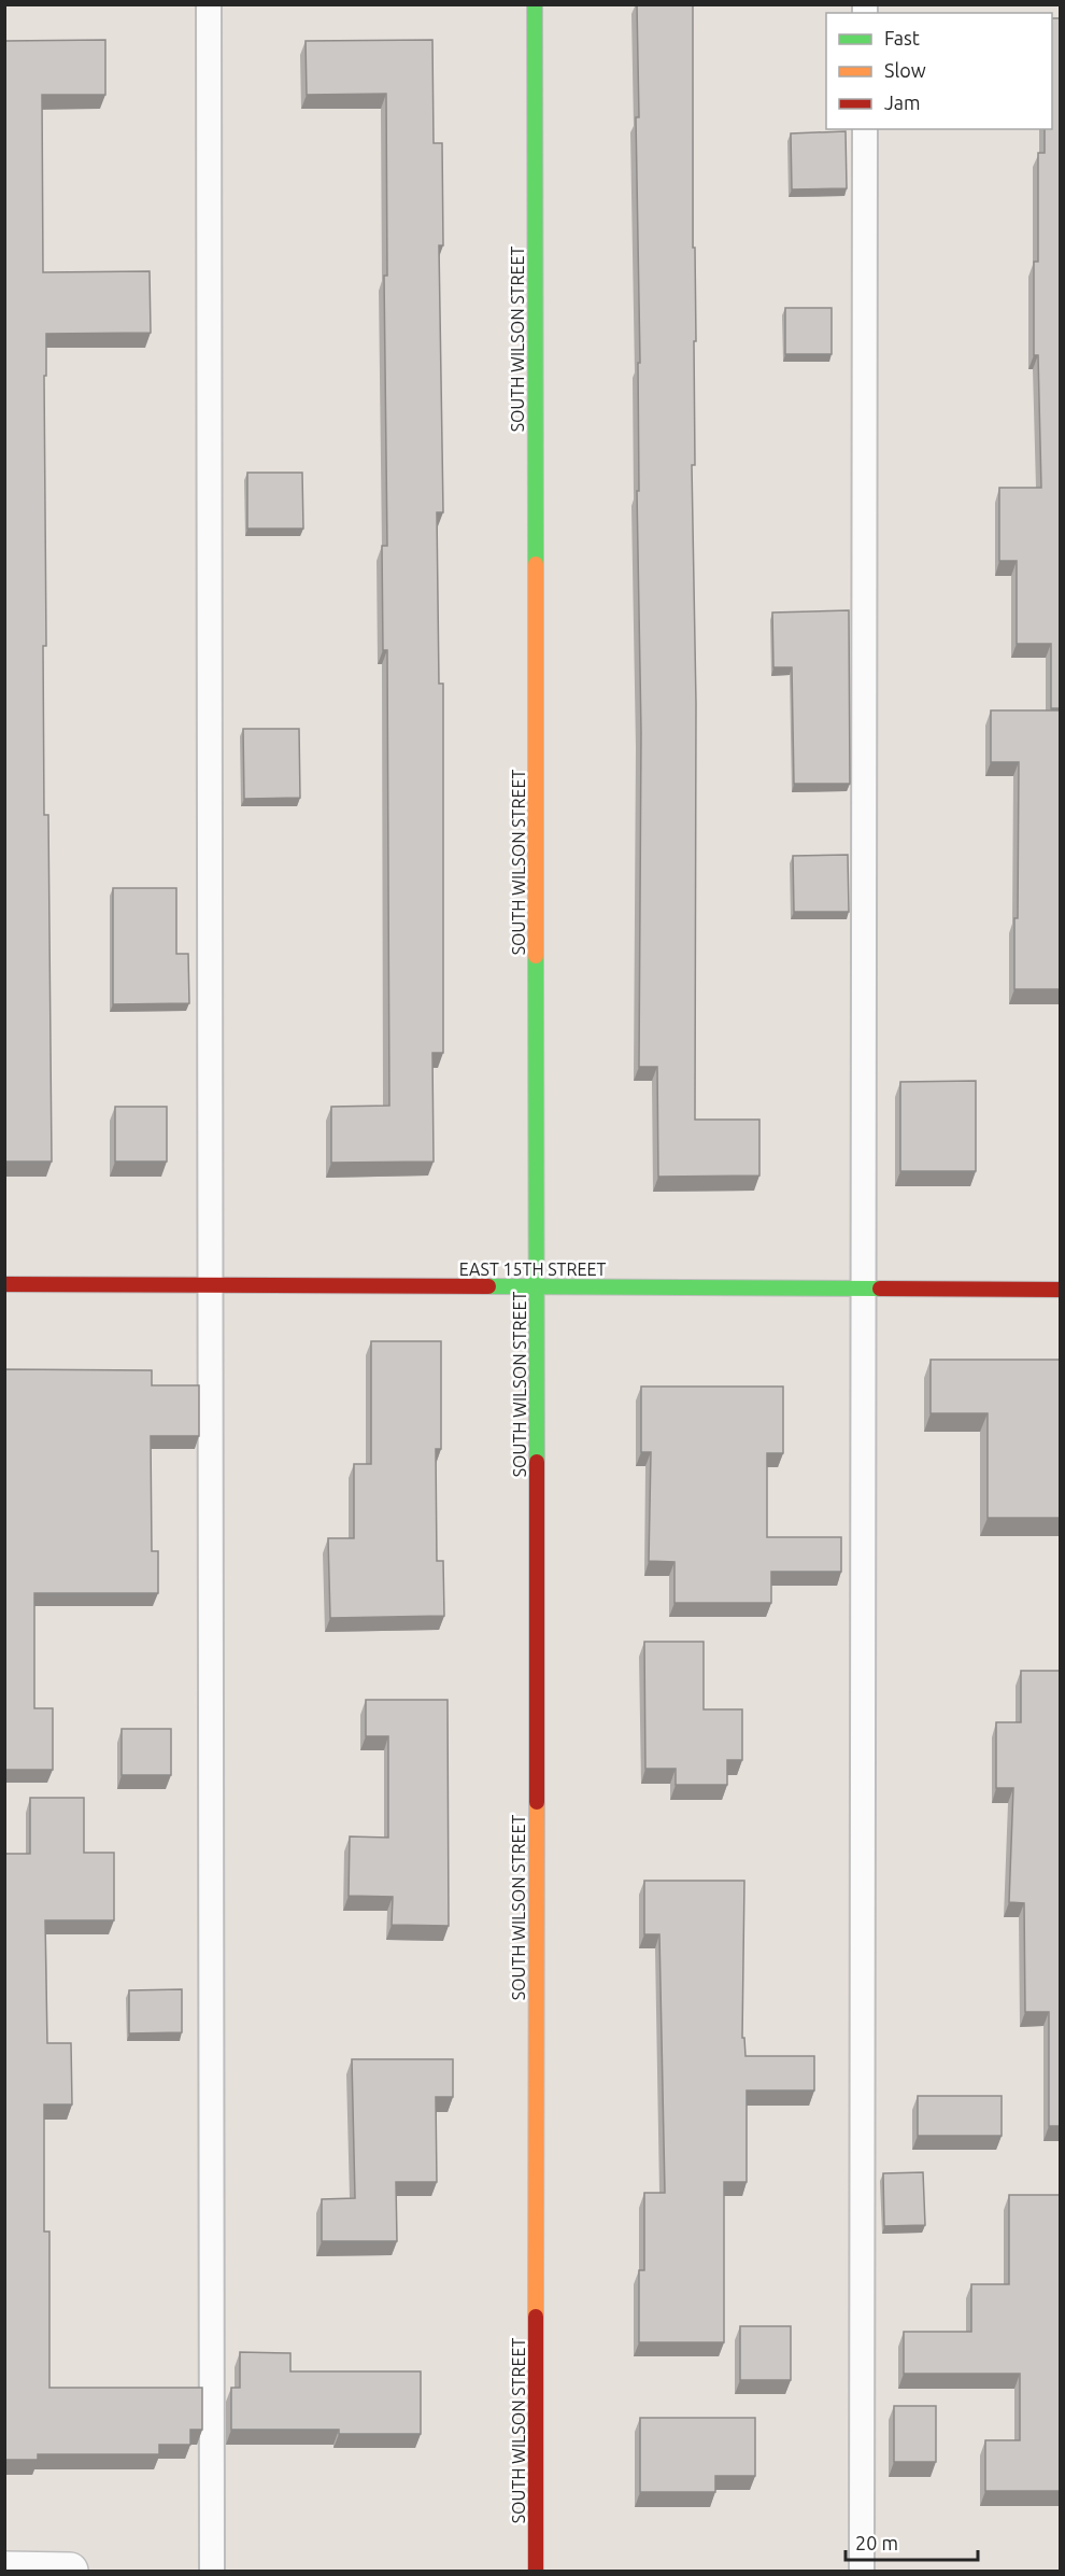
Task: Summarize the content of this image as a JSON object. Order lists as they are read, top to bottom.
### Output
{
  "streets": {
    "street": ["SOUTH WILSON STREET", "EAST 15TH STREET"]
  },
  "crossings": [
    ["SOUTH WILSON STREET", "EAST 15TH STREET"]
  ],
  "legend": ["Fast", "Slow", "Jam"],
  "scale_bar": "20 m"
}
